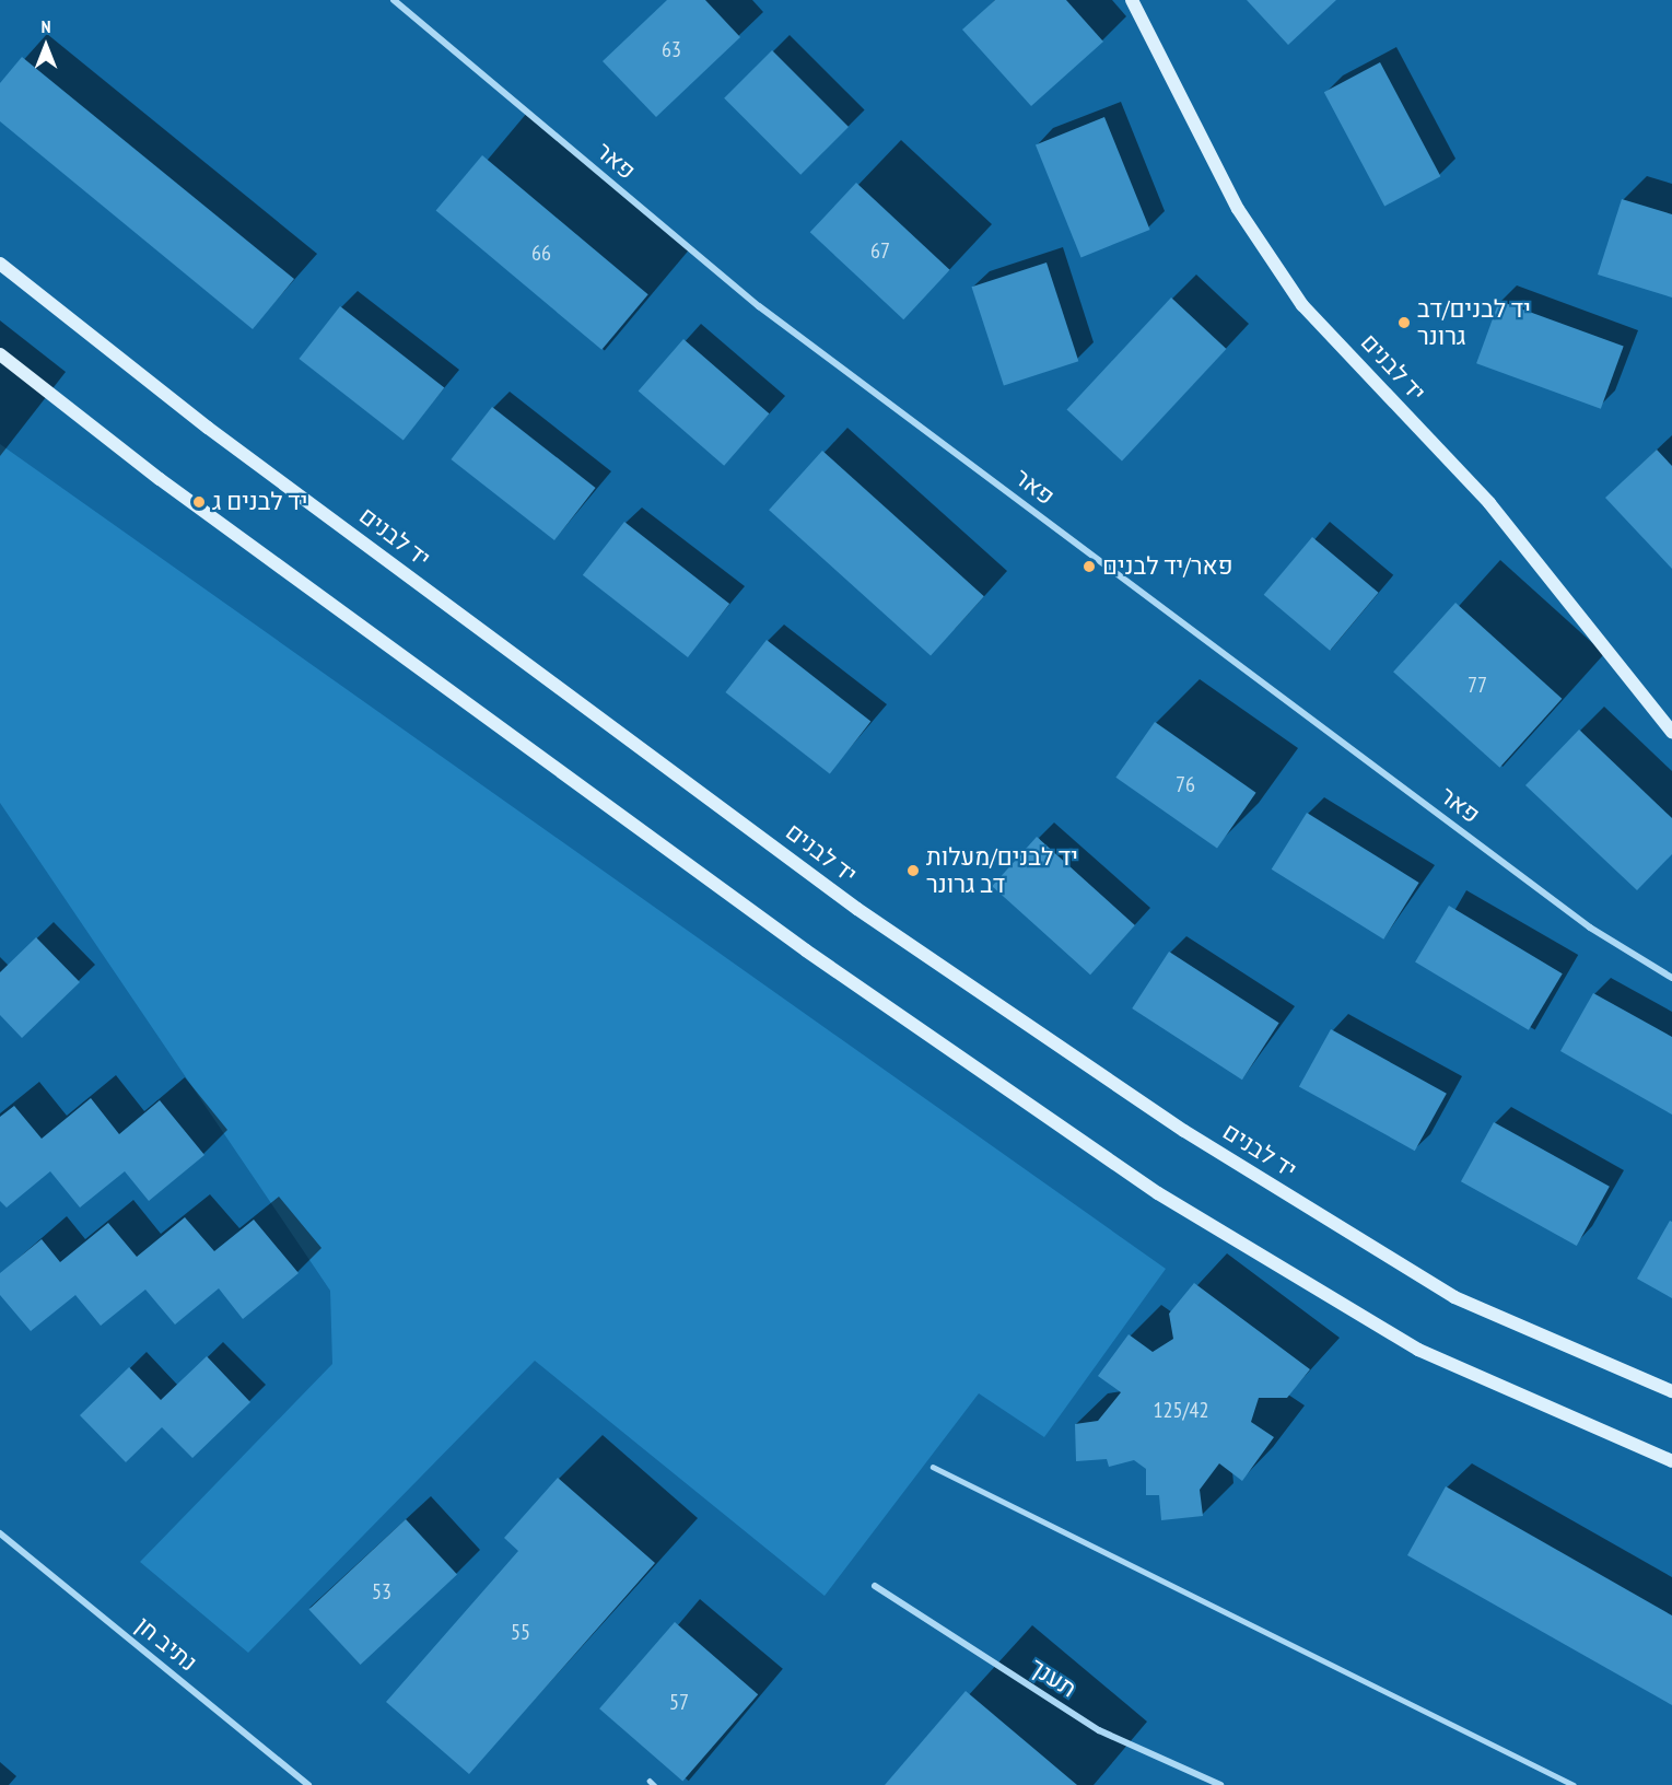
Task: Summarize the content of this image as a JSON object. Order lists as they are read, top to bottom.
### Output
{
  "streets": {
    "street": [
      "פאר",
      "יד לבנים",
      "נתיב חן",
      "תענך"
    ]
  },
  "places": [
    "יד לבנים/דב גרונר",
    "יד לבנים ג",
    "פאר/יד לבנים",
    "יד לבנים/מעלות דב גרונר"
  ],
  "house_numbers": [
    "63",
    "67",
    "66",
    "77",
    "76",
    "125/42",
    "53",
    "55",
    "57"
  ],
  "north": "top"
}
